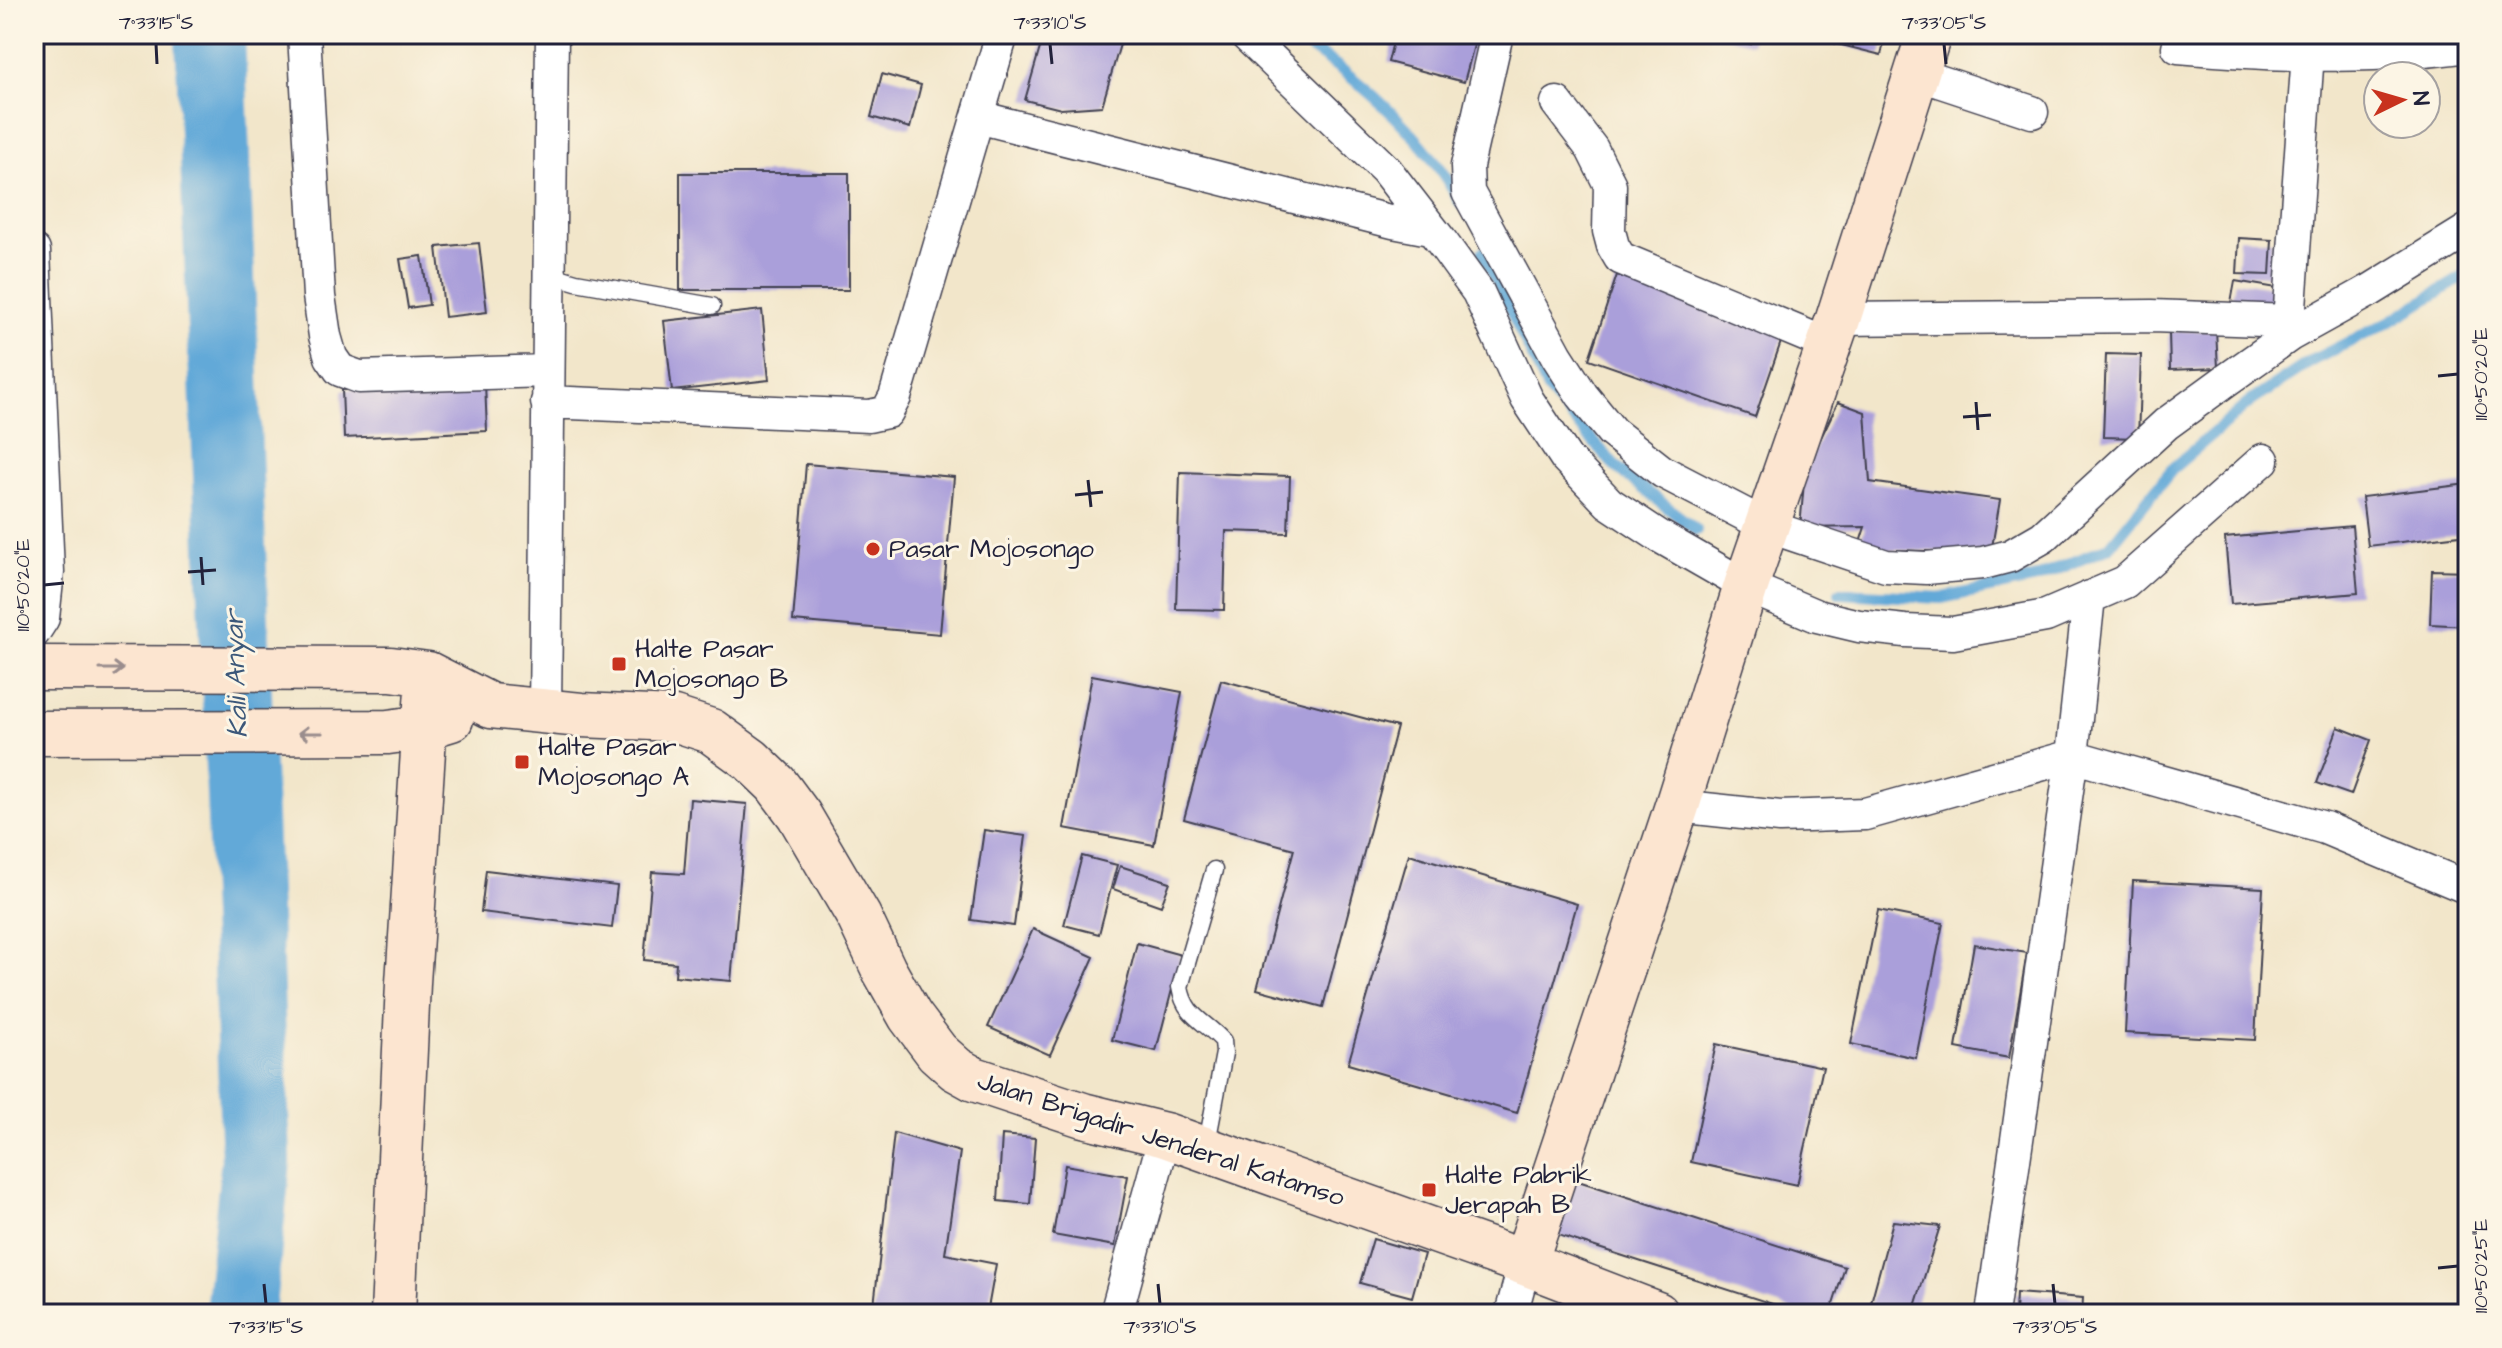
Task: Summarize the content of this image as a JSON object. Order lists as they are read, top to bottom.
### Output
{
  "streets": {
    "main road": ["Jalan Brigadir Jenderal Katamso"]
  },
  "water": ["Kali Anyar"],
  "places": {
    "other": ["Pasar Mojosongo"],
    "transit": ["Halte Pasar Mojosongo B", "Halte Pasar Mojosongo A", "Halte Pabrik Jerapah B"]
  },
  "north": "right",
  "coordinates": [
    "7°33'15\"S",
    "7°33'10\"S",
    "7°33'05\"S",
    "110°50'20\"E",
    "110°50'25\"E"
  ]
}
